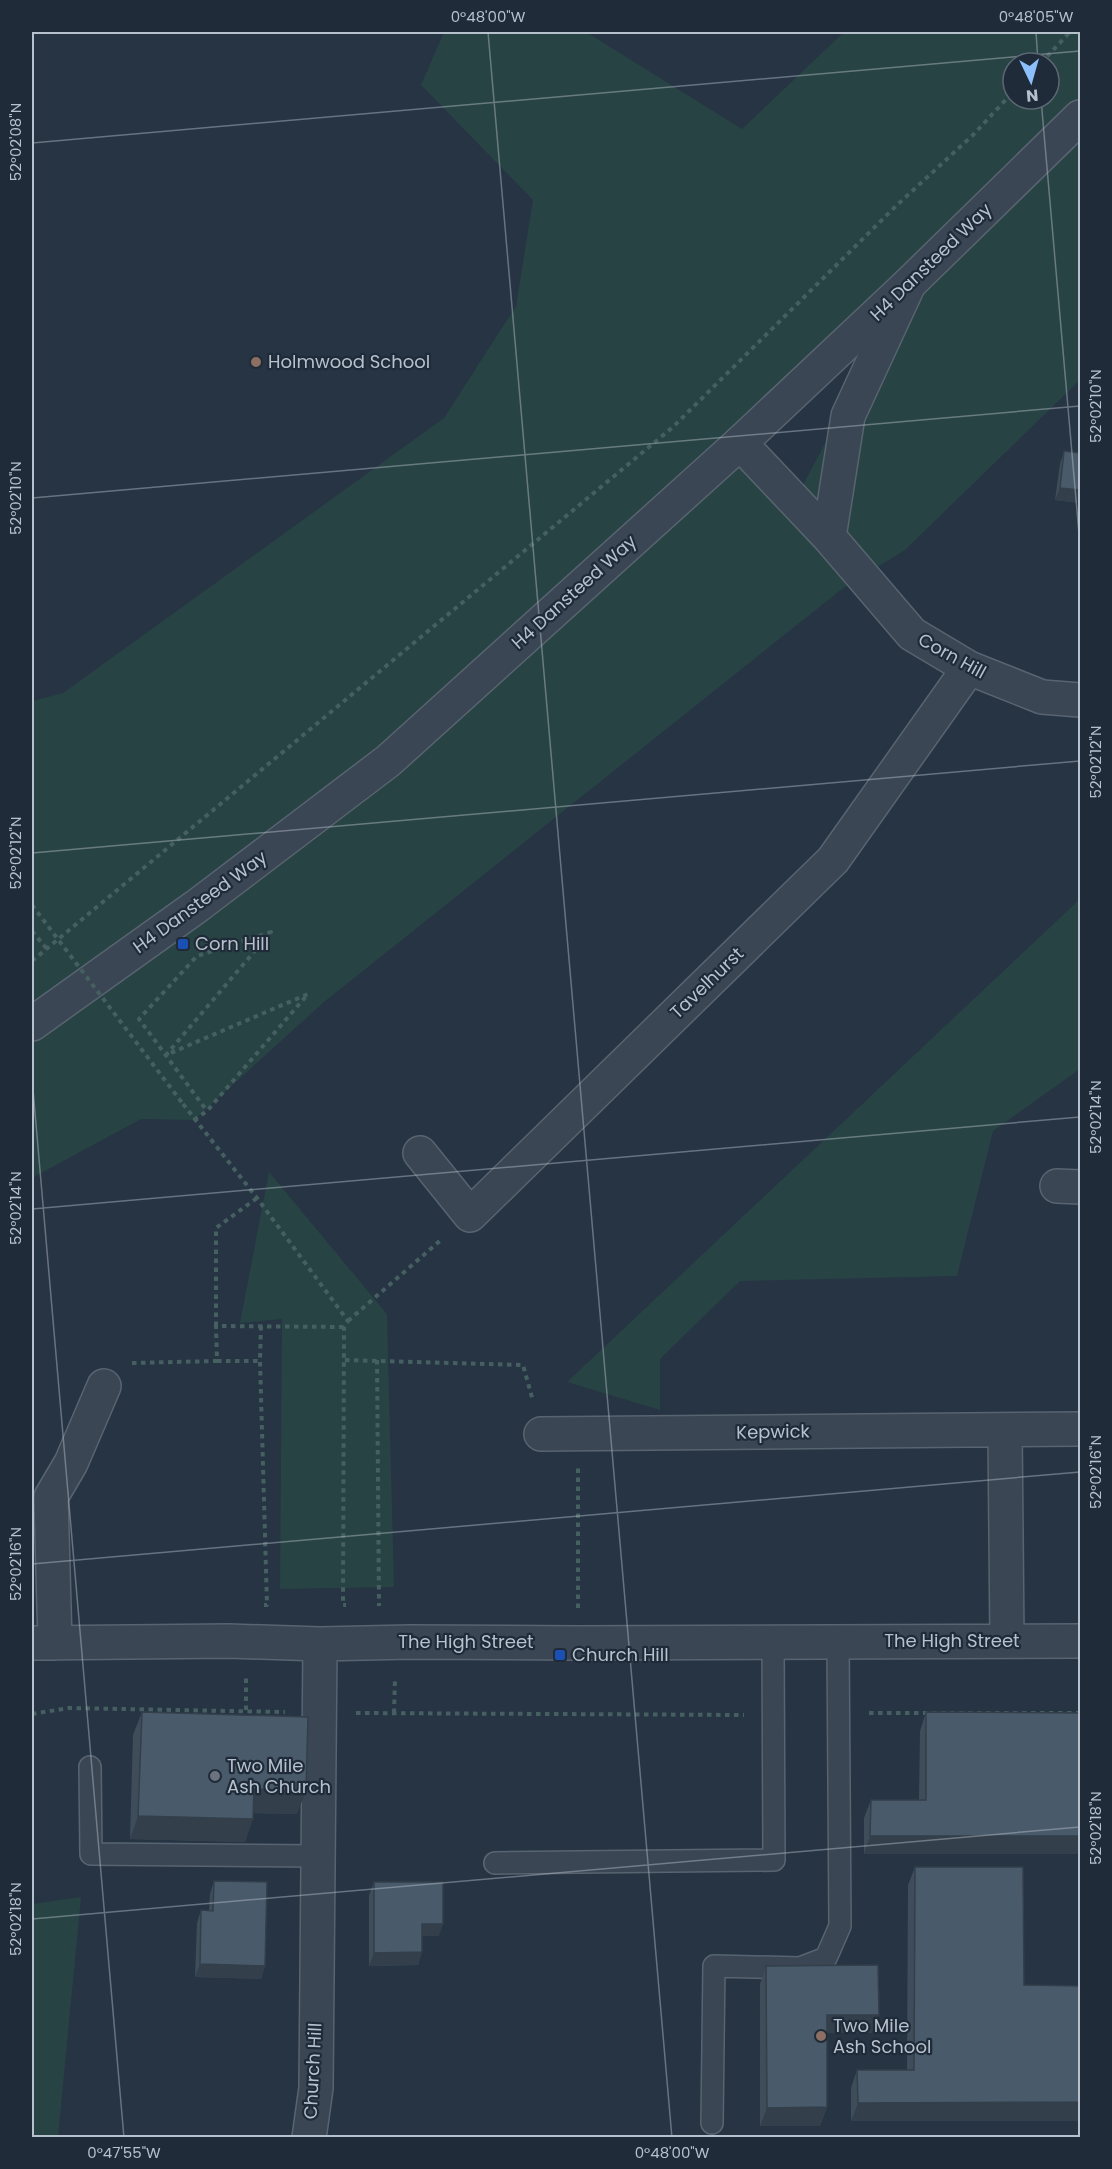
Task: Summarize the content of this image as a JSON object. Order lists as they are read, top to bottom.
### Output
{
  "streets": {
    "street": [
      "H4 Dansteed Way",
      "Corn Hill",
      "Tavelhurst",
      "Kepwick",
      "The High Street",
      "Church Hill"
    ]
  },
  "crossings": [
    ["H4 Dansteed Way", "Corn Hill"],
    ["Corn Hill", "Tavelhurst"],
    ["The High Street", "Church Hill"]
  ],
  "places": {
    "other": ["Holmwood School", "Two Mile Ash Church", "Two Mile Ash School"],
    "transit": ["Corn Hill", "Church Hill"]
  },
  "north": "bottom",
  "coordinates": [
    "0°48'00\"W",
    "0°48'05\"W",
    "52°02'08\"N",
    "52°02'10\"N",
    "52°02'12\"N",
    "52°02'14\"N",
    "52°02'16\"N",
    "52°02'18\"N",
    "0°47'55\"W"
  ]
}
